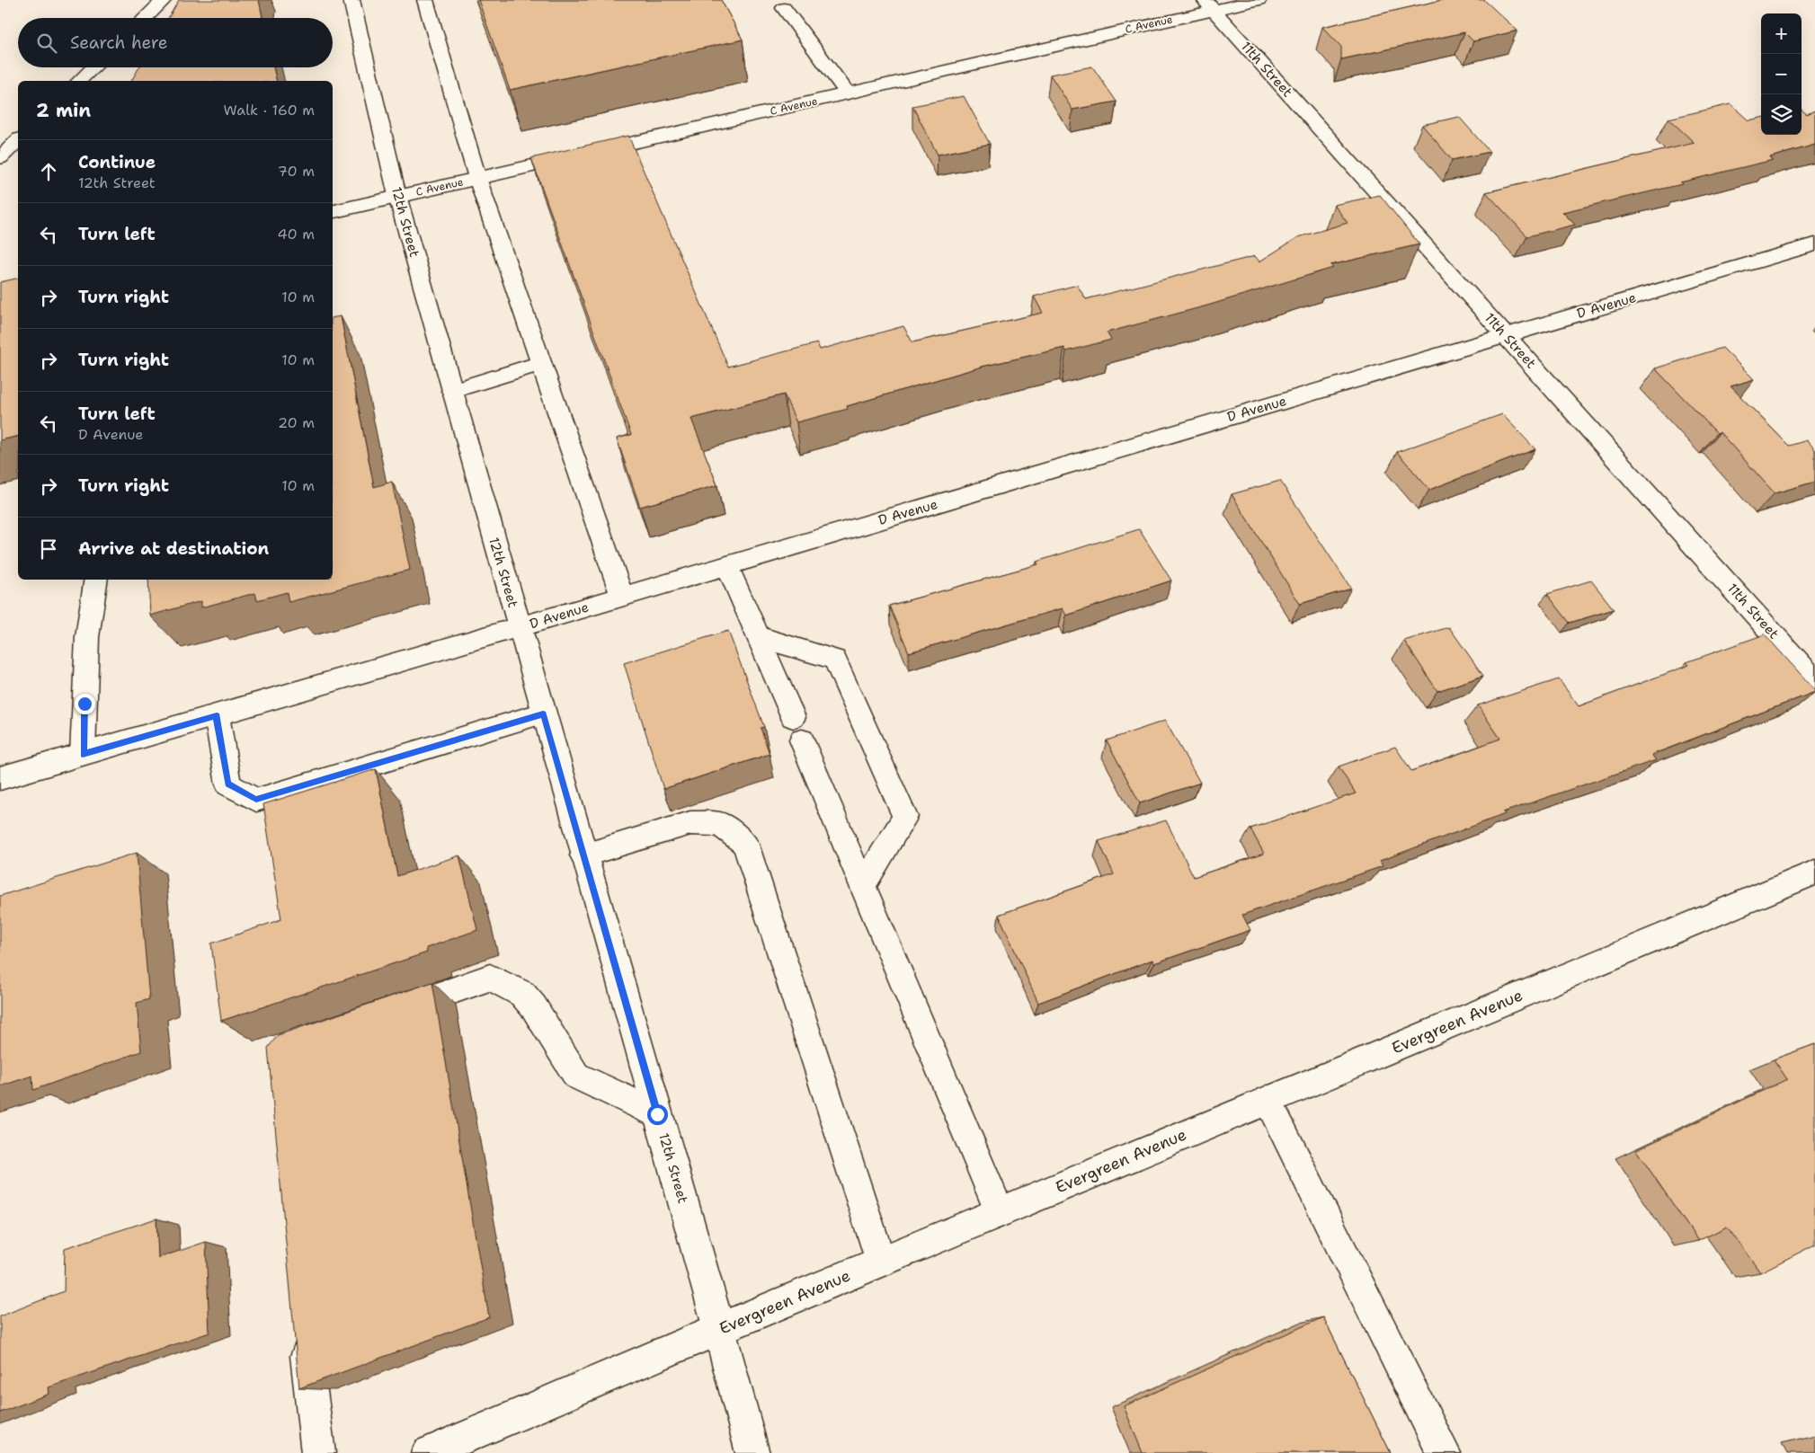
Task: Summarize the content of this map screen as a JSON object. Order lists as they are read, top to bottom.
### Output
{
  "streets": {
    "street": [
      "C Avenue",
      "11th Street",
      "12th Street",
      "D Avenue",
      "Evergreen Avenue"
    ]
  },
  "crossings": [
    ["C Avenue", "11th Street"],
    ["C Avenue", "12th Street"],
    ["11th Street", "D Avenue"],
    ["12th Street", "D Avenue"],
    ["12th Street", "Evergreen Avenue"]
  ],
  "page": {
    "map_buttons": ["+", "−"],
    "search": "Search here",
    "heading": ["2 min", "Walk · 160 m"],
    "list": [
      ["Continue", "12th Street", "70 m"],
      ["Turn left", "40 m"],
      ["Turn right", "10 m"],
      ["Turn right", "10 m"],
      ["Turn left", "D Avenue", "20 m"],
      ["Turn right", "10 m"],
      "Arrive at destination"
    ]
  }
}
